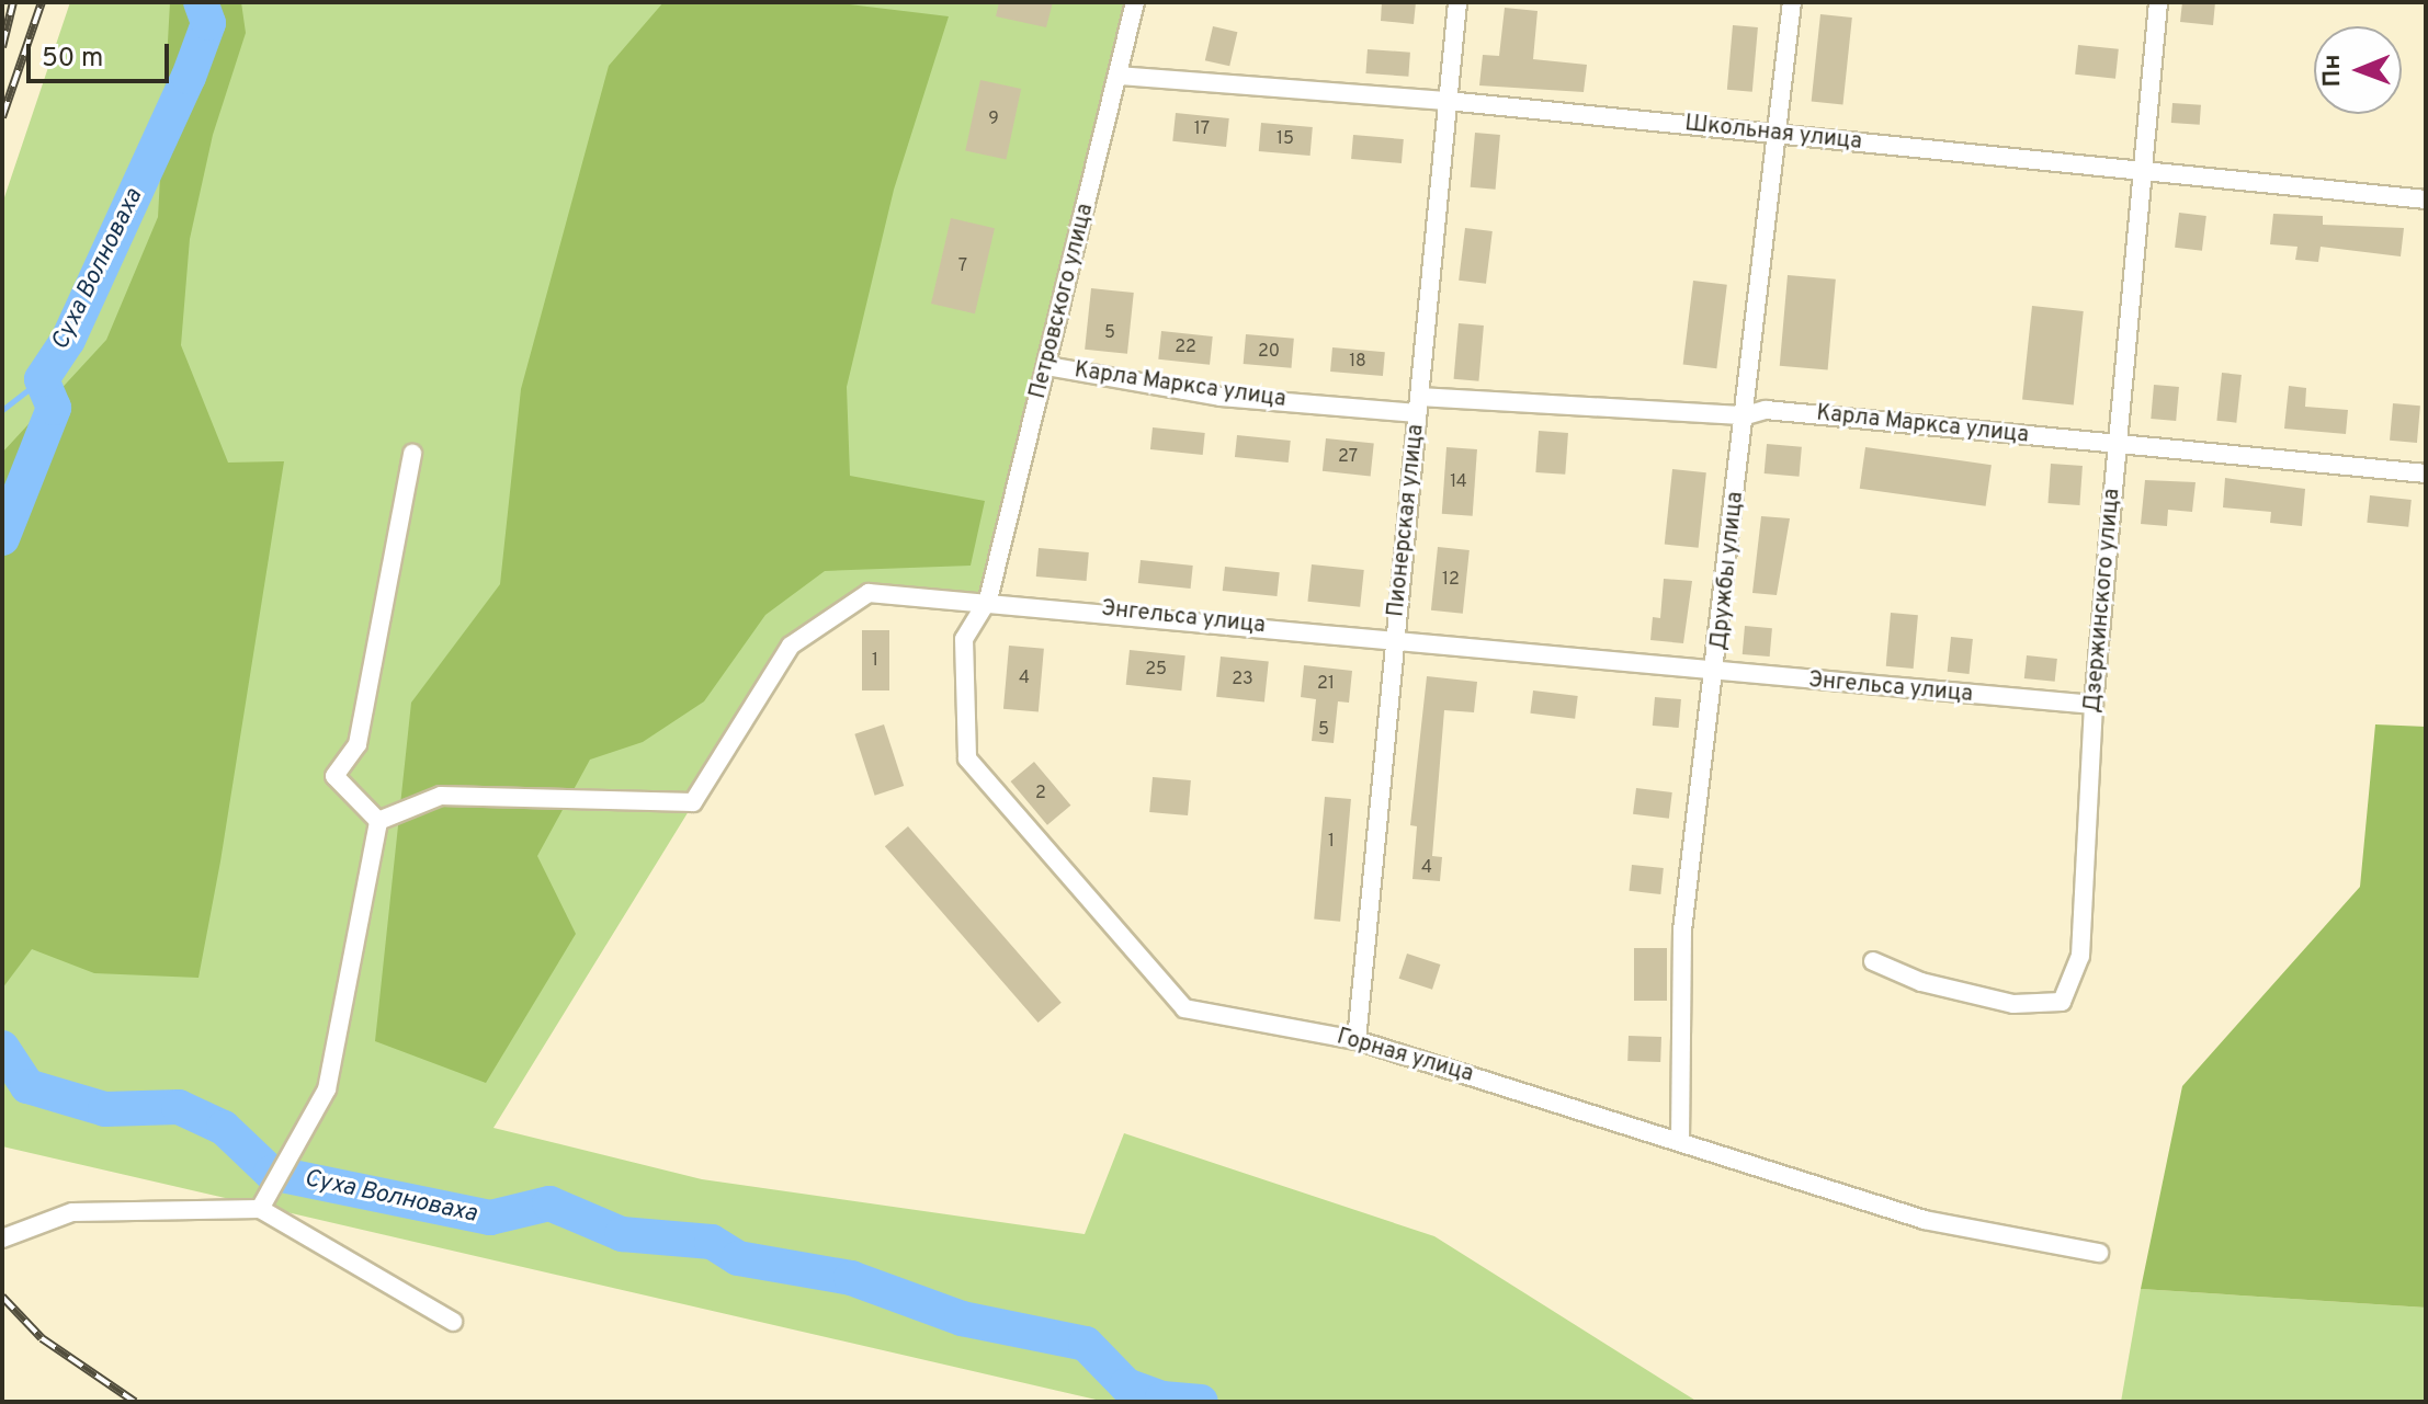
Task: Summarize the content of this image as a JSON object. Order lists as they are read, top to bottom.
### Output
{
  "streets": {
    "street": [
      "Школьная улица",
      "Петровского улица",
      "Карла Маркса улица",
      "Пионерская улица",
      "Дружбы улица",
      "Дзержинского улица",
      "Энгельса улица",
      "Горная улица"
    ]
  },
  "crossings": [
    ["Школьная улица", "Петровского улица"],
    ["Школьная улица", "Пионерская улица"],
    ["Школьная улица", "Дружбы улица"],
    ["Школьная улица", "Дзержинского улица"],
    ["Петровского улица", "Карла Маркса улица"],
    ["Петровского улица", "Энгельса улица"],
    ["Петровского улица", "Горная улица"],
    ["Карла Маркса улица", "Пионерская улица"],
    ["Карла Маркса улица", "Дружбы улица"],
    ["Карла Маркса улица", "Дзержинского улица"],
    ["Пионерская улица", "Энгельса улица"],
    ["Пионерская улица", "Горная улица"],
    ["Дружбы улица", "Энгельса улица"],
    ["Дружбы улица", "Горная улица"],
    ["Дзержинского улица", "Энгельса улица"],
    ["Энгельса улица", "Горная улица"]
  ],
  "water": ["Суха Волноваха"],
  "house_numbers": [
    "9",
    "17",
    "15",
    "7",
    "5",
    "22",
    "20",
    "18",
    "27",
    "14",
    "12",
    "1",
    "25",
    "4",
    "23",
    "21",
    "5",
    "2",
    "1",
    "4"
  ],
  "scale_bar": "50 m",
  "north": "left"
}
